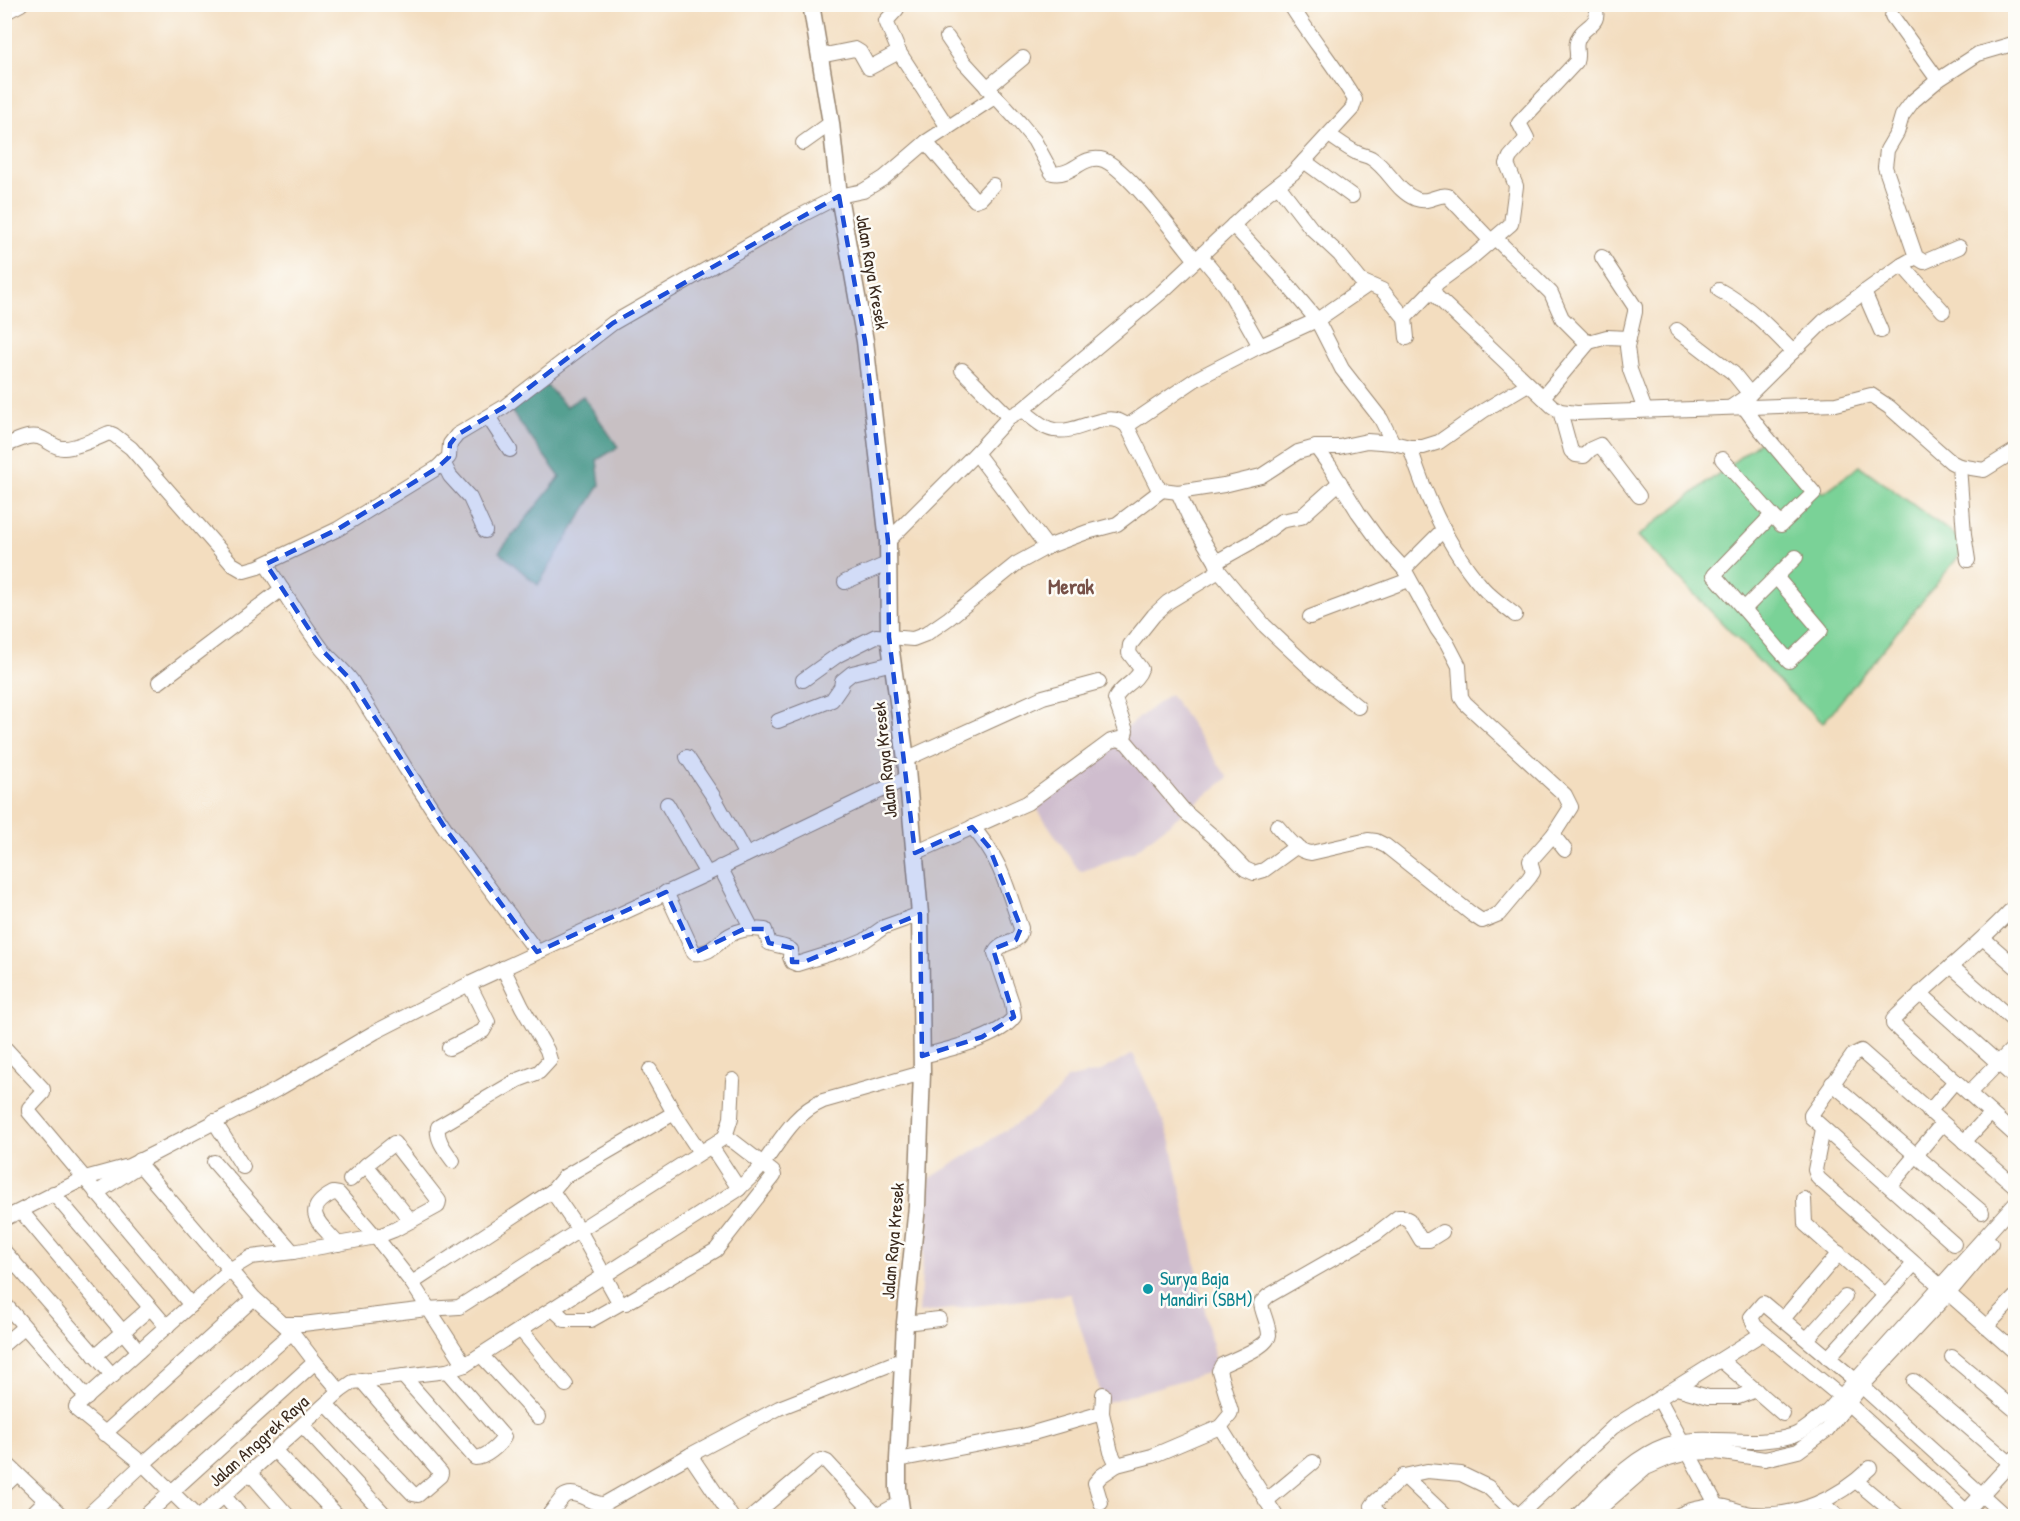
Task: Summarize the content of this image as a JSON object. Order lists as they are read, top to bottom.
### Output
{
  "streets": {
    "main road": ["Jalan Raya Kresek"],
    "street": ["Jalan Anggrek Raya"]
  },
  "districts": ["Merak"],
  "places": ["Surya Baja Mandiri (SBM)"]
}
